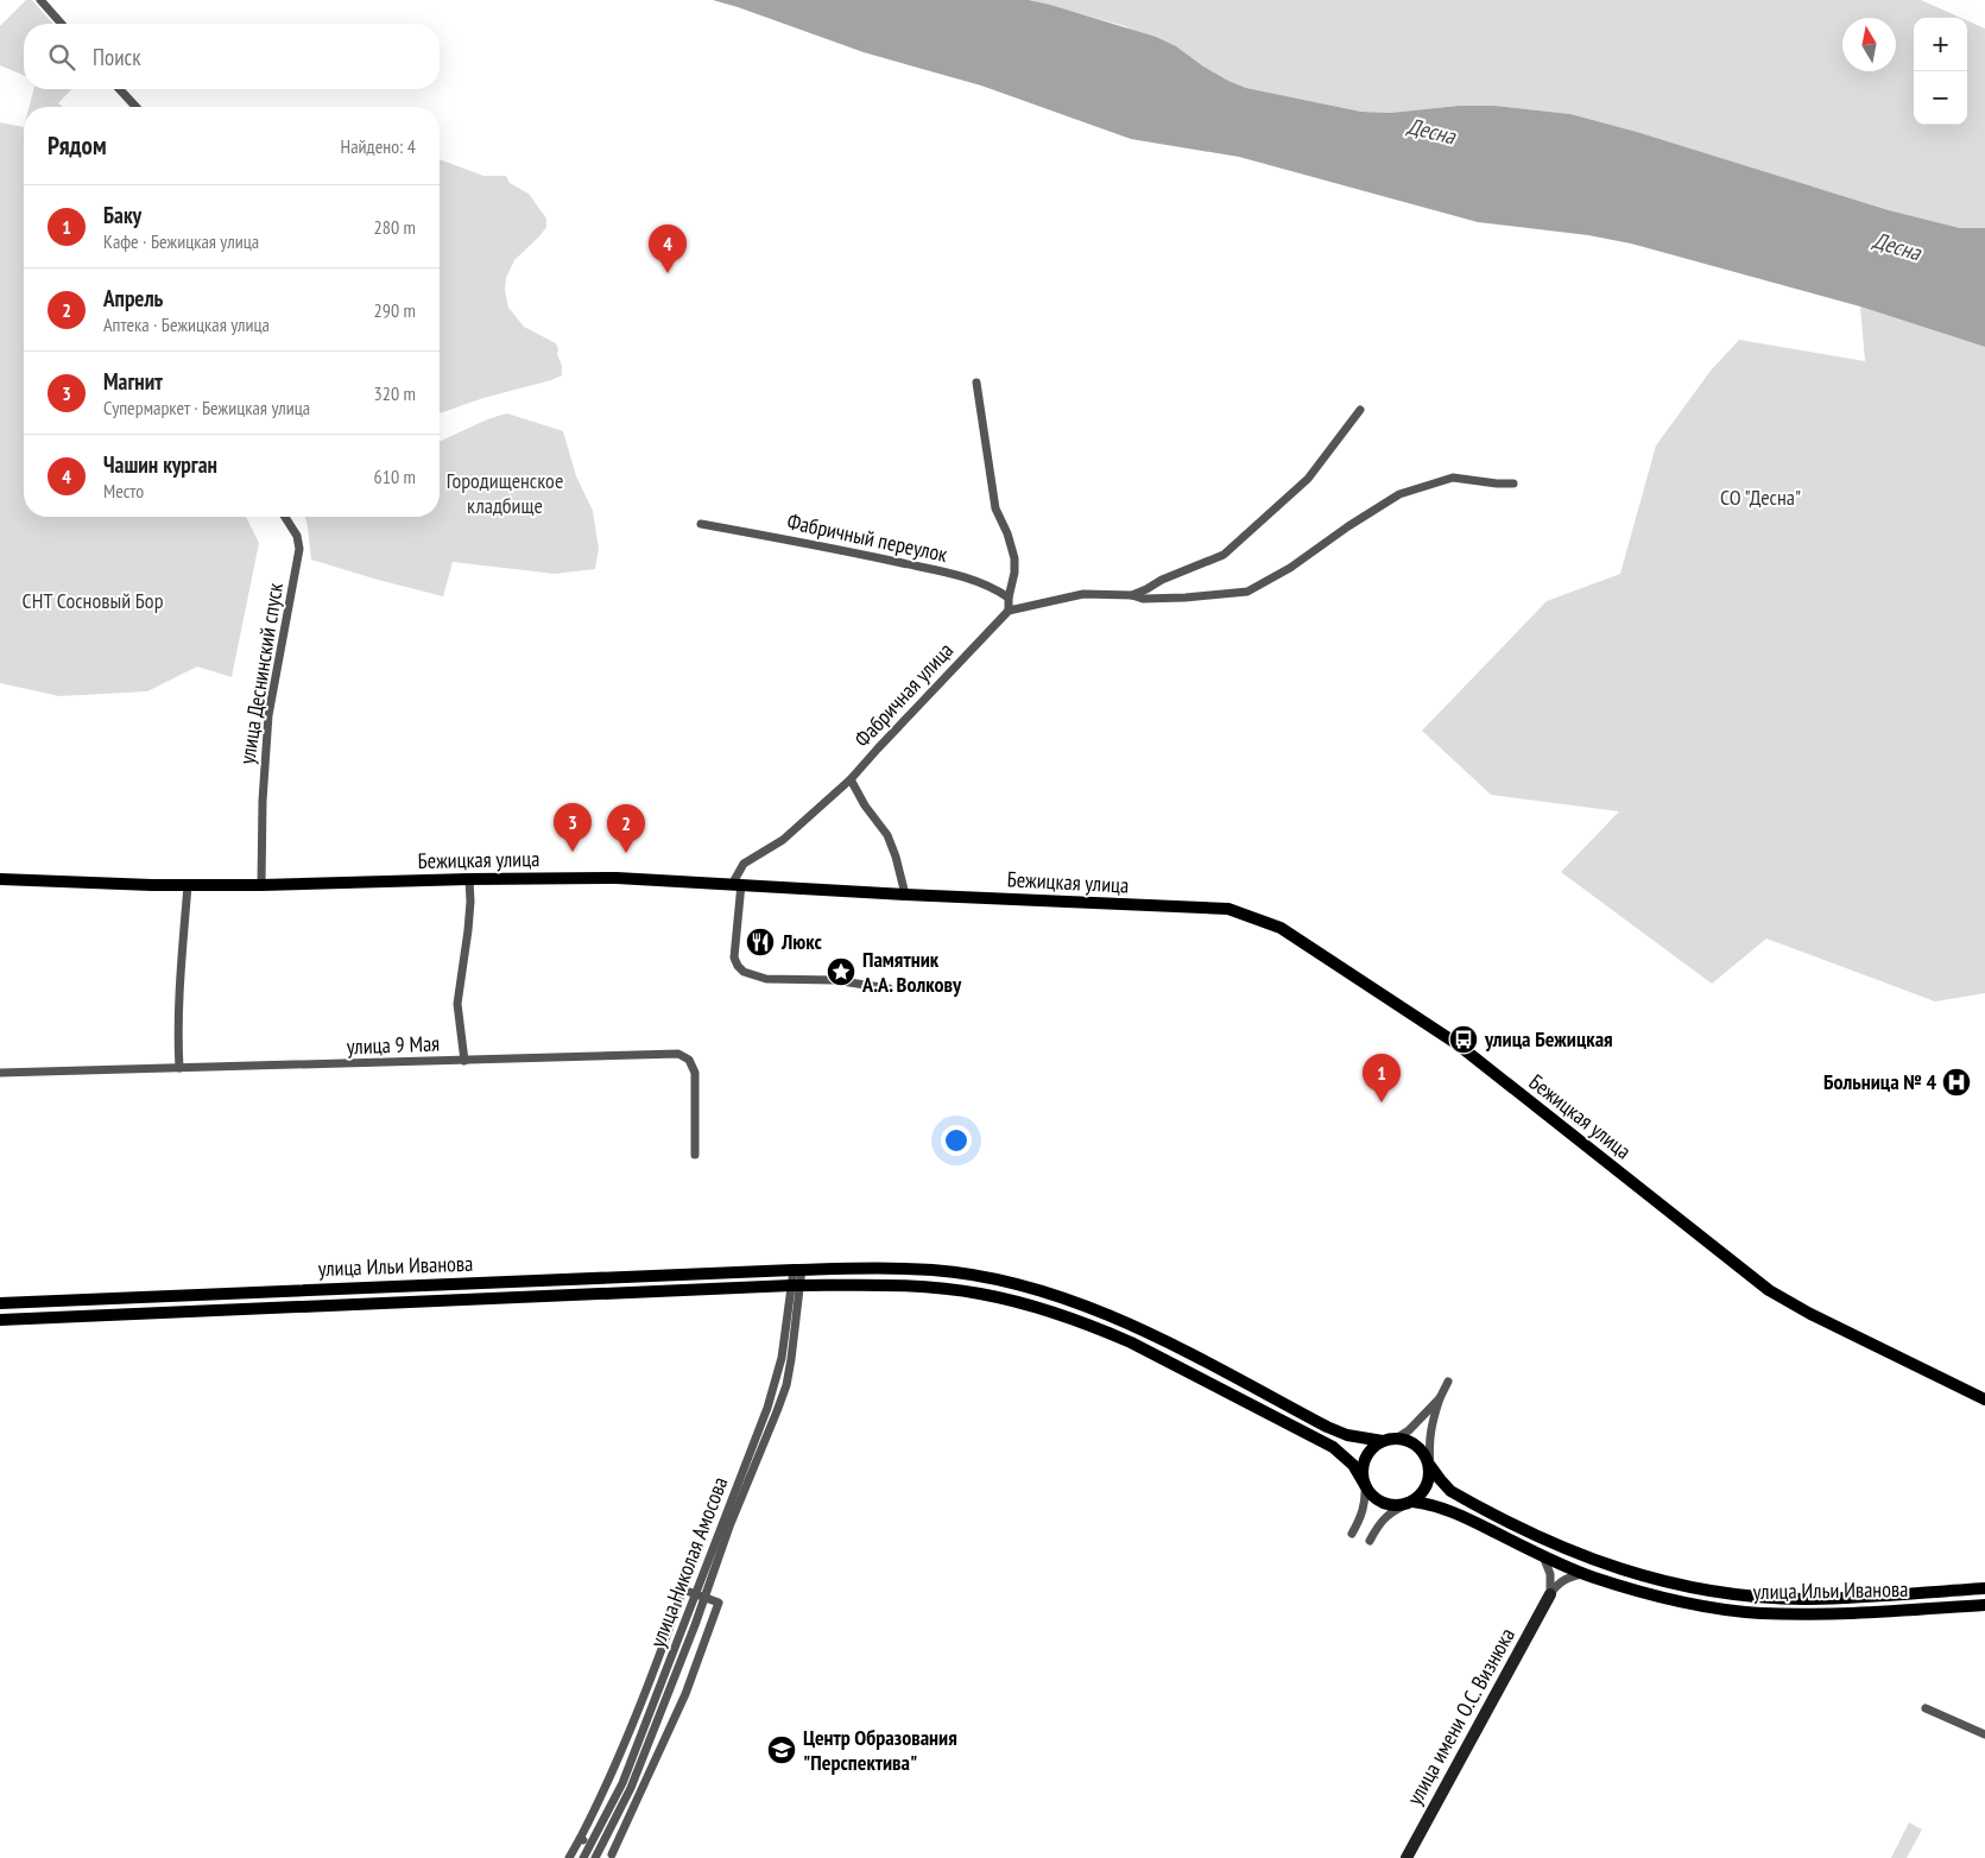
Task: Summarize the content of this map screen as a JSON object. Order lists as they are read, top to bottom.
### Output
{
  "streets": {
    "main road": ["Бежицкая улица", "улица Ильи Иванова"],
    "street": [
      "Фабричный переулок",
      "улица Деснинский спуск",
      "Фабричная улица",
      "улица 9 Мая",
      "улица Николая Амосова",
      "улица имени О.С. Визнюка"
    ]
  },
  "crossings": [
    ["улица Деснинский спуск", "Бежицкая улица"],
    ["Фабричная улица", "Бежицкая улица"],
    ["улица Ильи Иванова", "улица Николая Амосова"]
  ],
  "water": ["Десна"],
  "parks": ["Городищенское кладбище", "СО \"Десна\"", "СНТ Сосновый Бор"],
  "places": {
    "restaurant": ["Люкс"],
    "place": ["Памятник А.А. Волкову"],
    "bus stop": ["улица Бежицкая"],
    "hospital": ["Больница № 4"],
    "school or university": ["Центр Образования \"Перспектива\""]
  },
  "north": "top",
  "page": {
    "map_buttons": ["+", "−"],
    "search": "Поиск",
    "heading": ["Рядом", "Найдено: 4"],
    "list": [
      {
        "mark": "1",
        "name": "Баку",
        "note": "Кафе · Бежицкая улица",
        "value": "280 m"
      },
      {
        "mark": "2",
        "name": "Апрель",
        "note": "Аптека · Бежицкая улица",
        "value": "290 m"
      },
      {
        "mark": "3",
        "name": "Магнит",
        "note": "Супермаркет · Бежицкая улица",
        "value": "320 m"
      },
      {
        "mark": "4",
        "name": "Чашин курган",
        "note": "Место",
        "value": "610 m"
      }
    ],
    "pins": [
      "4",
      "3",
      "2",
      "1"
    ]
  }
}
